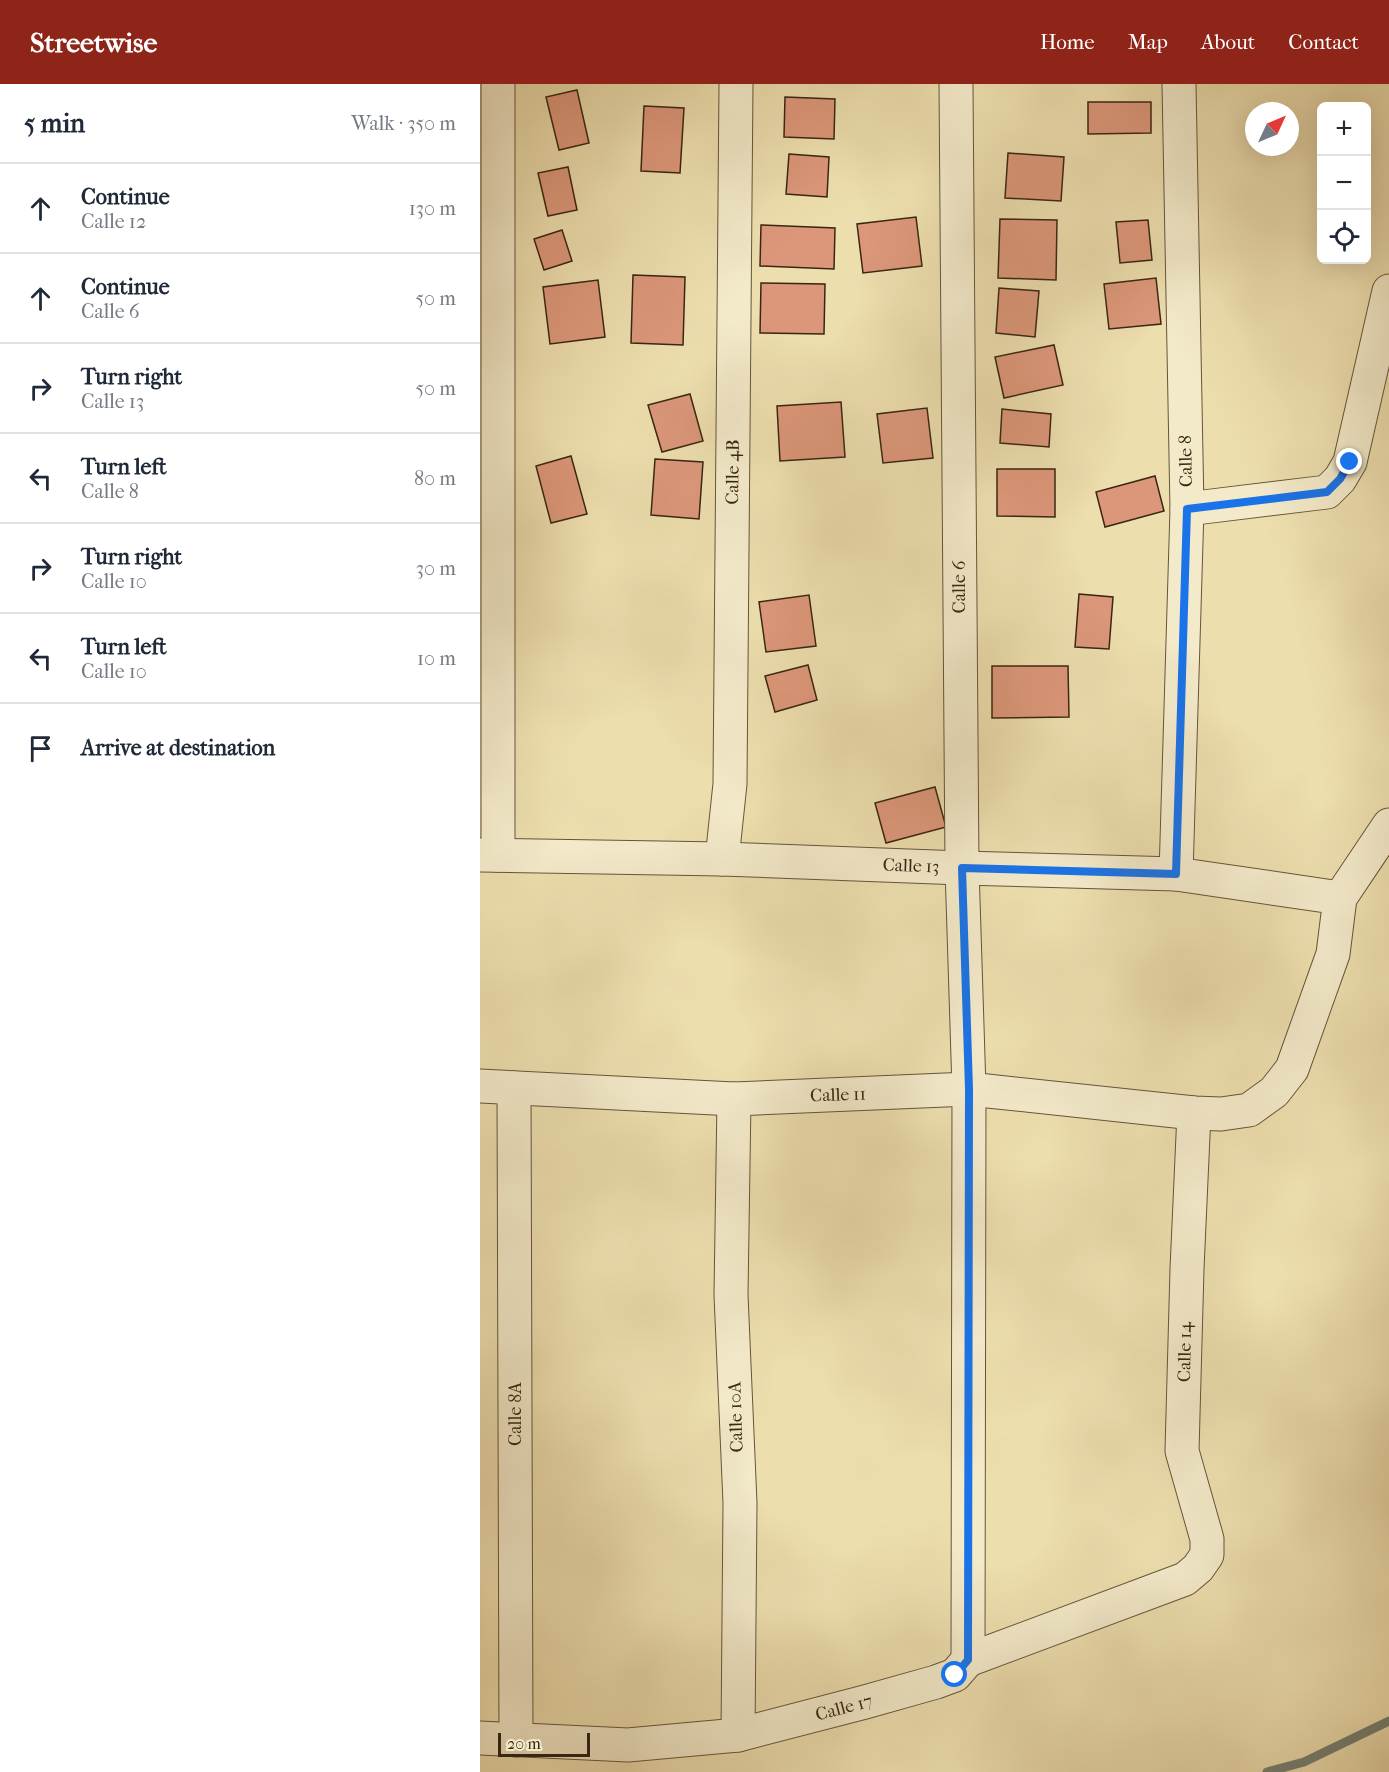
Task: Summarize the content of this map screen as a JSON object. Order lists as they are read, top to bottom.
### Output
{
  "streets": {
    "street": [
      "Calle 8",
      "Calle 4B",
      "Calle 6",
      "Calle 13",
      "Calle 11",
      "Calle 14",
      "Calle 8A",
      "Calle 10A",
      "Calle 17"
    ]
  },
  "crossings": [
    ["Calle 8", "Calle 13"],
    ["Calle 4B", "Calle 13"],
    ["Calle 6", "Calle 13"],
    ["Calle 6", "Calle 11"],
    ["Calle 6", "Calle 17"],
    ["Calle 13", "Calle 11"],
    ["Calle 11", "Calle 14"],
    ["Calle 11", "Calle 8A"],
    ["Calle 11", "Calle 10A"],
    ["Calle 14", "Calle 17"],
    ["Calle 8A", "Calle 17"],
    ["Calle 10A", "Calle 17"]
  ],
  "scale_bar": "20 m",
  "north": "top right",
  "page": {
    "header": "Streetwise",
    "nav": [
      "Home",
      "Map",
      "About",
      "Contact"
    ],
    "heading": ["5 min", "Walk · 350 m"],
    "map_buttons": ["+", "−"],
    "list": [
      ["Continue", "Calle 12", "130 m"],
      ["Continue", "Calle 6", "50 m"],
      ["Turn right", "Calle 13", "50 m"],
      ["Turn left", "Calle 8", "80 m"],
      ["Turn right", "Calle 10", "30 m"],
      ["Turn left", "Calle 10", "10 m"],
      "Arrive at destination"
    ],
    "scale": "20 m"
  }
}
